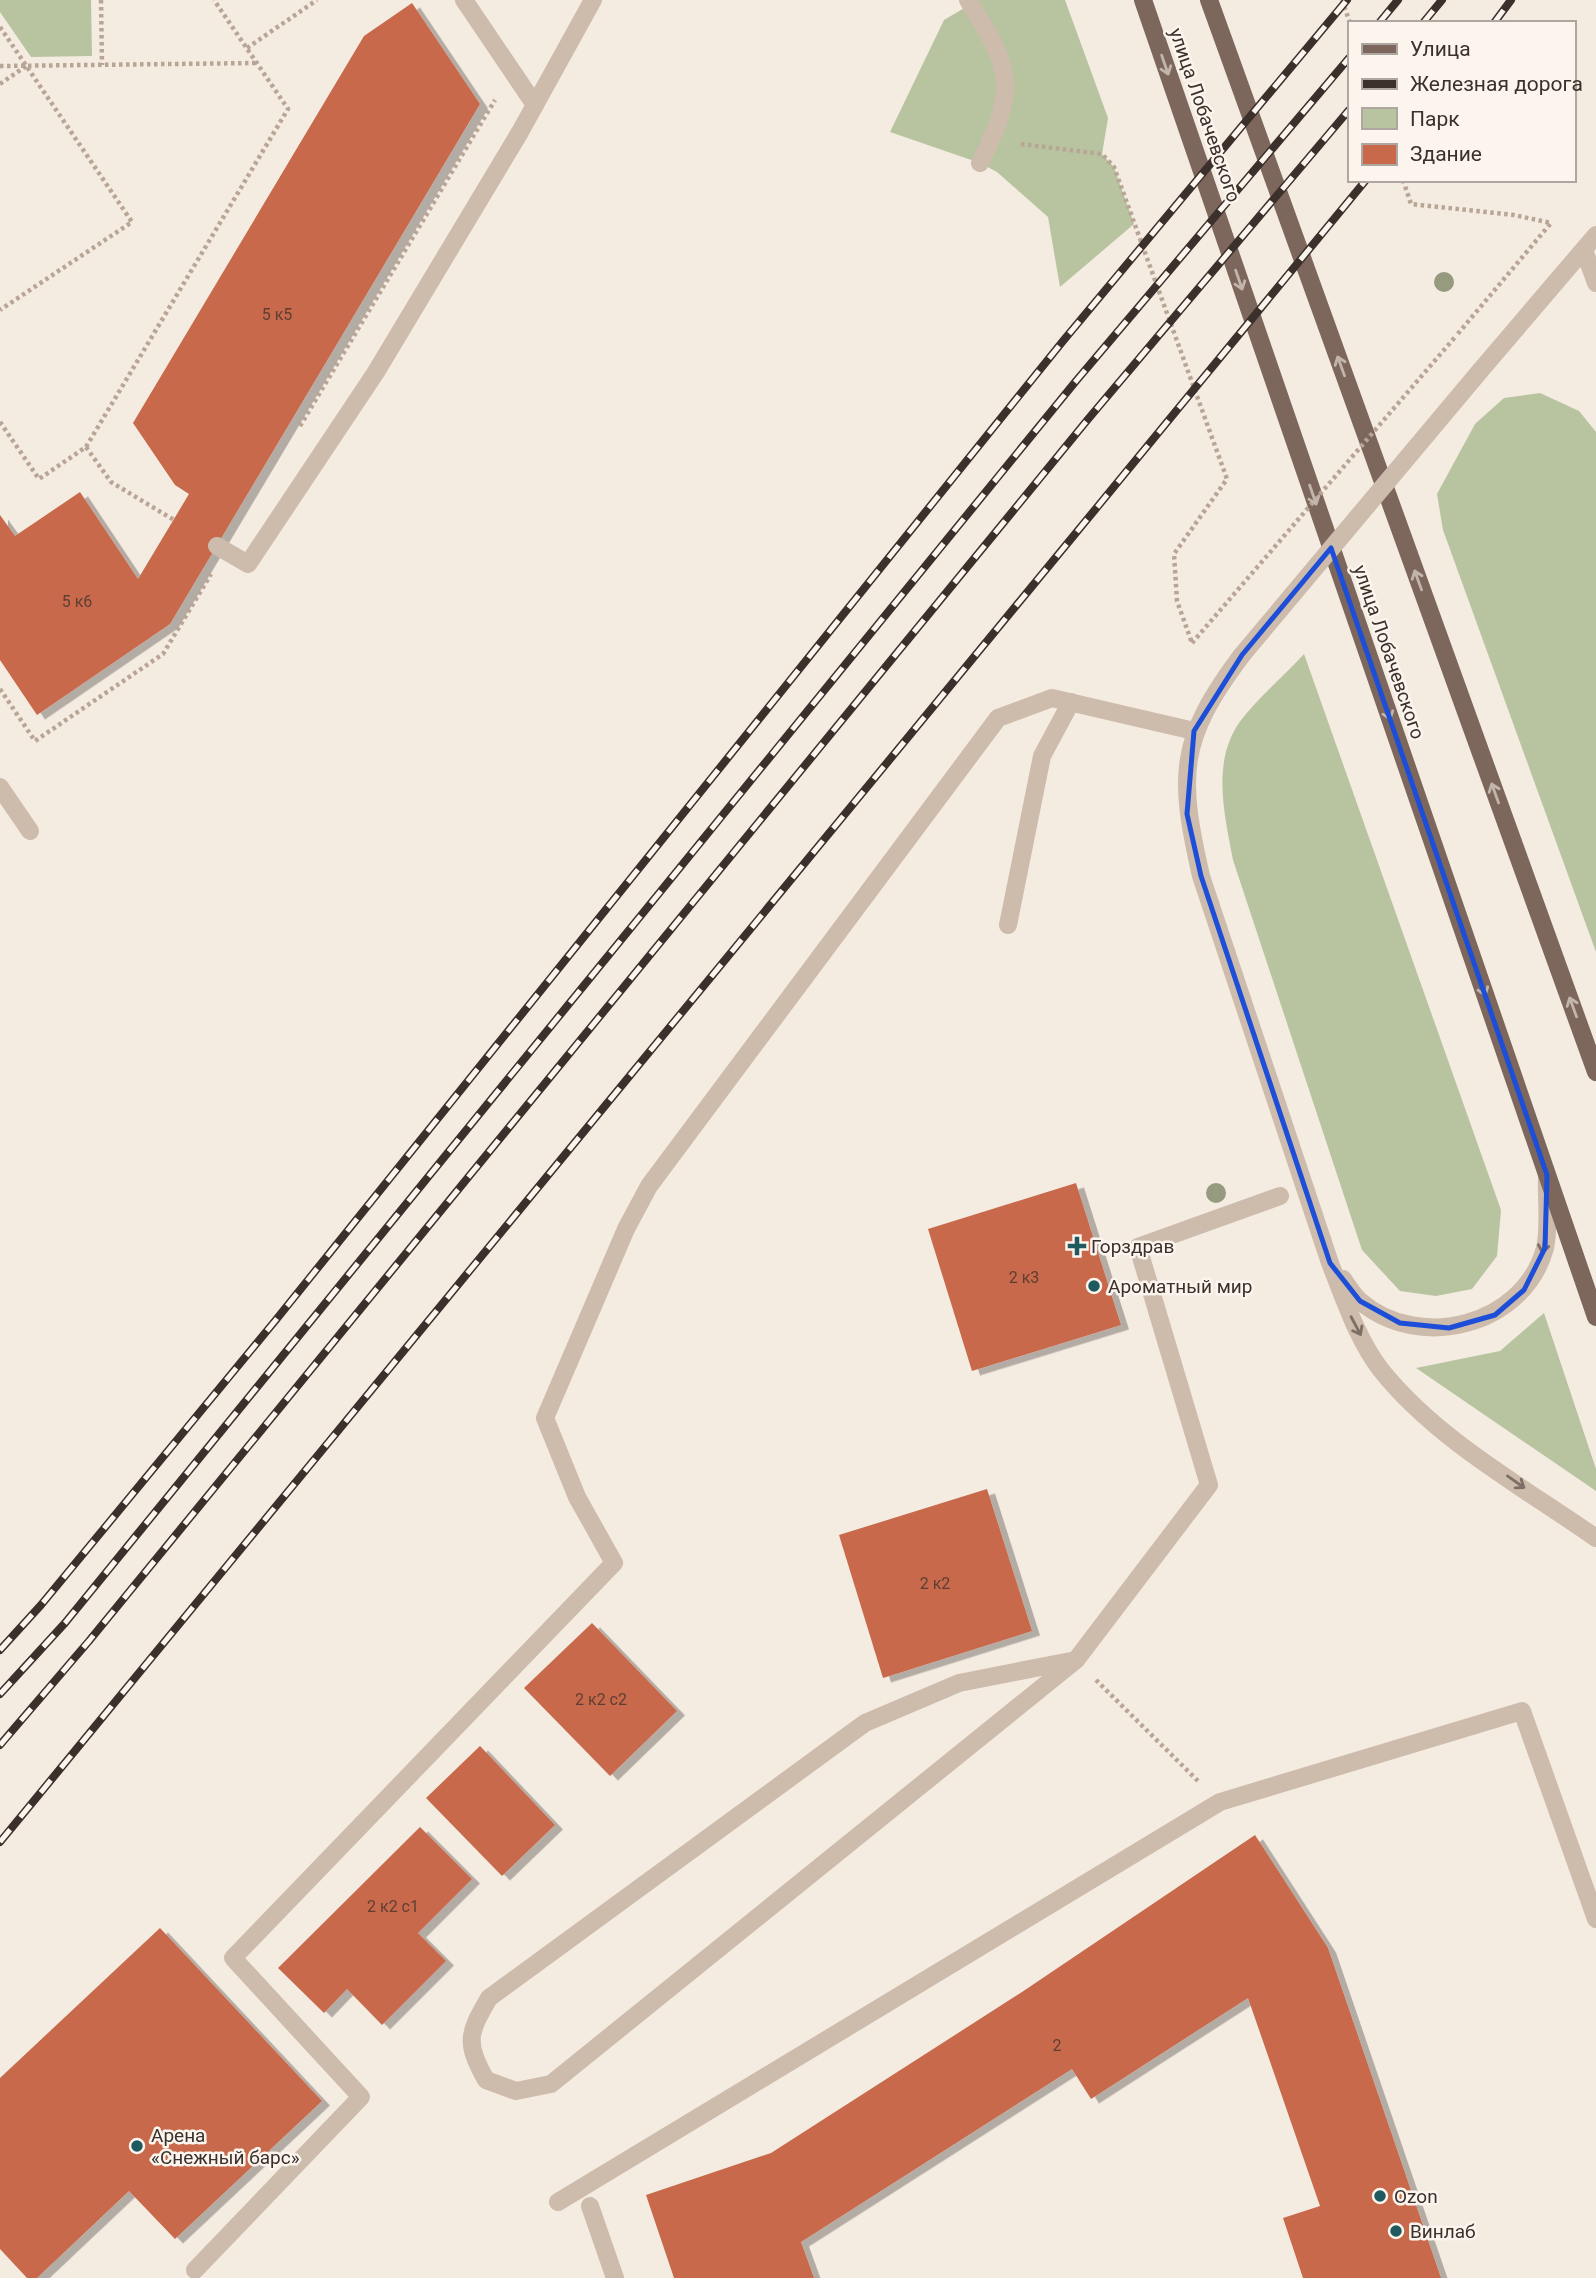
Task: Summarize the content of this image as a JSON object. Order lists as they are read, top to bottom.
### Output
{
  "streets": {
    "main road": ["улица Лобачевского"]
  },
  "places": {
    "health": ["Горздрав"],
    "other": [
      "Ароматный мир",
      "Арена «Снежный барс»",
      "Ozon",
      "Винлаб"
    ]
  },
  "house_numbers": [
    "5 к5",
    "5 к6",
    "2 к3",
    "2 к2",
    "2 к2 с2",
    "2 к2 с1",
    "2"
  ],
  "legend": [
    "Улица",
    "Железная дорога",
    "Парк",
    "Здание"
  ]
}
